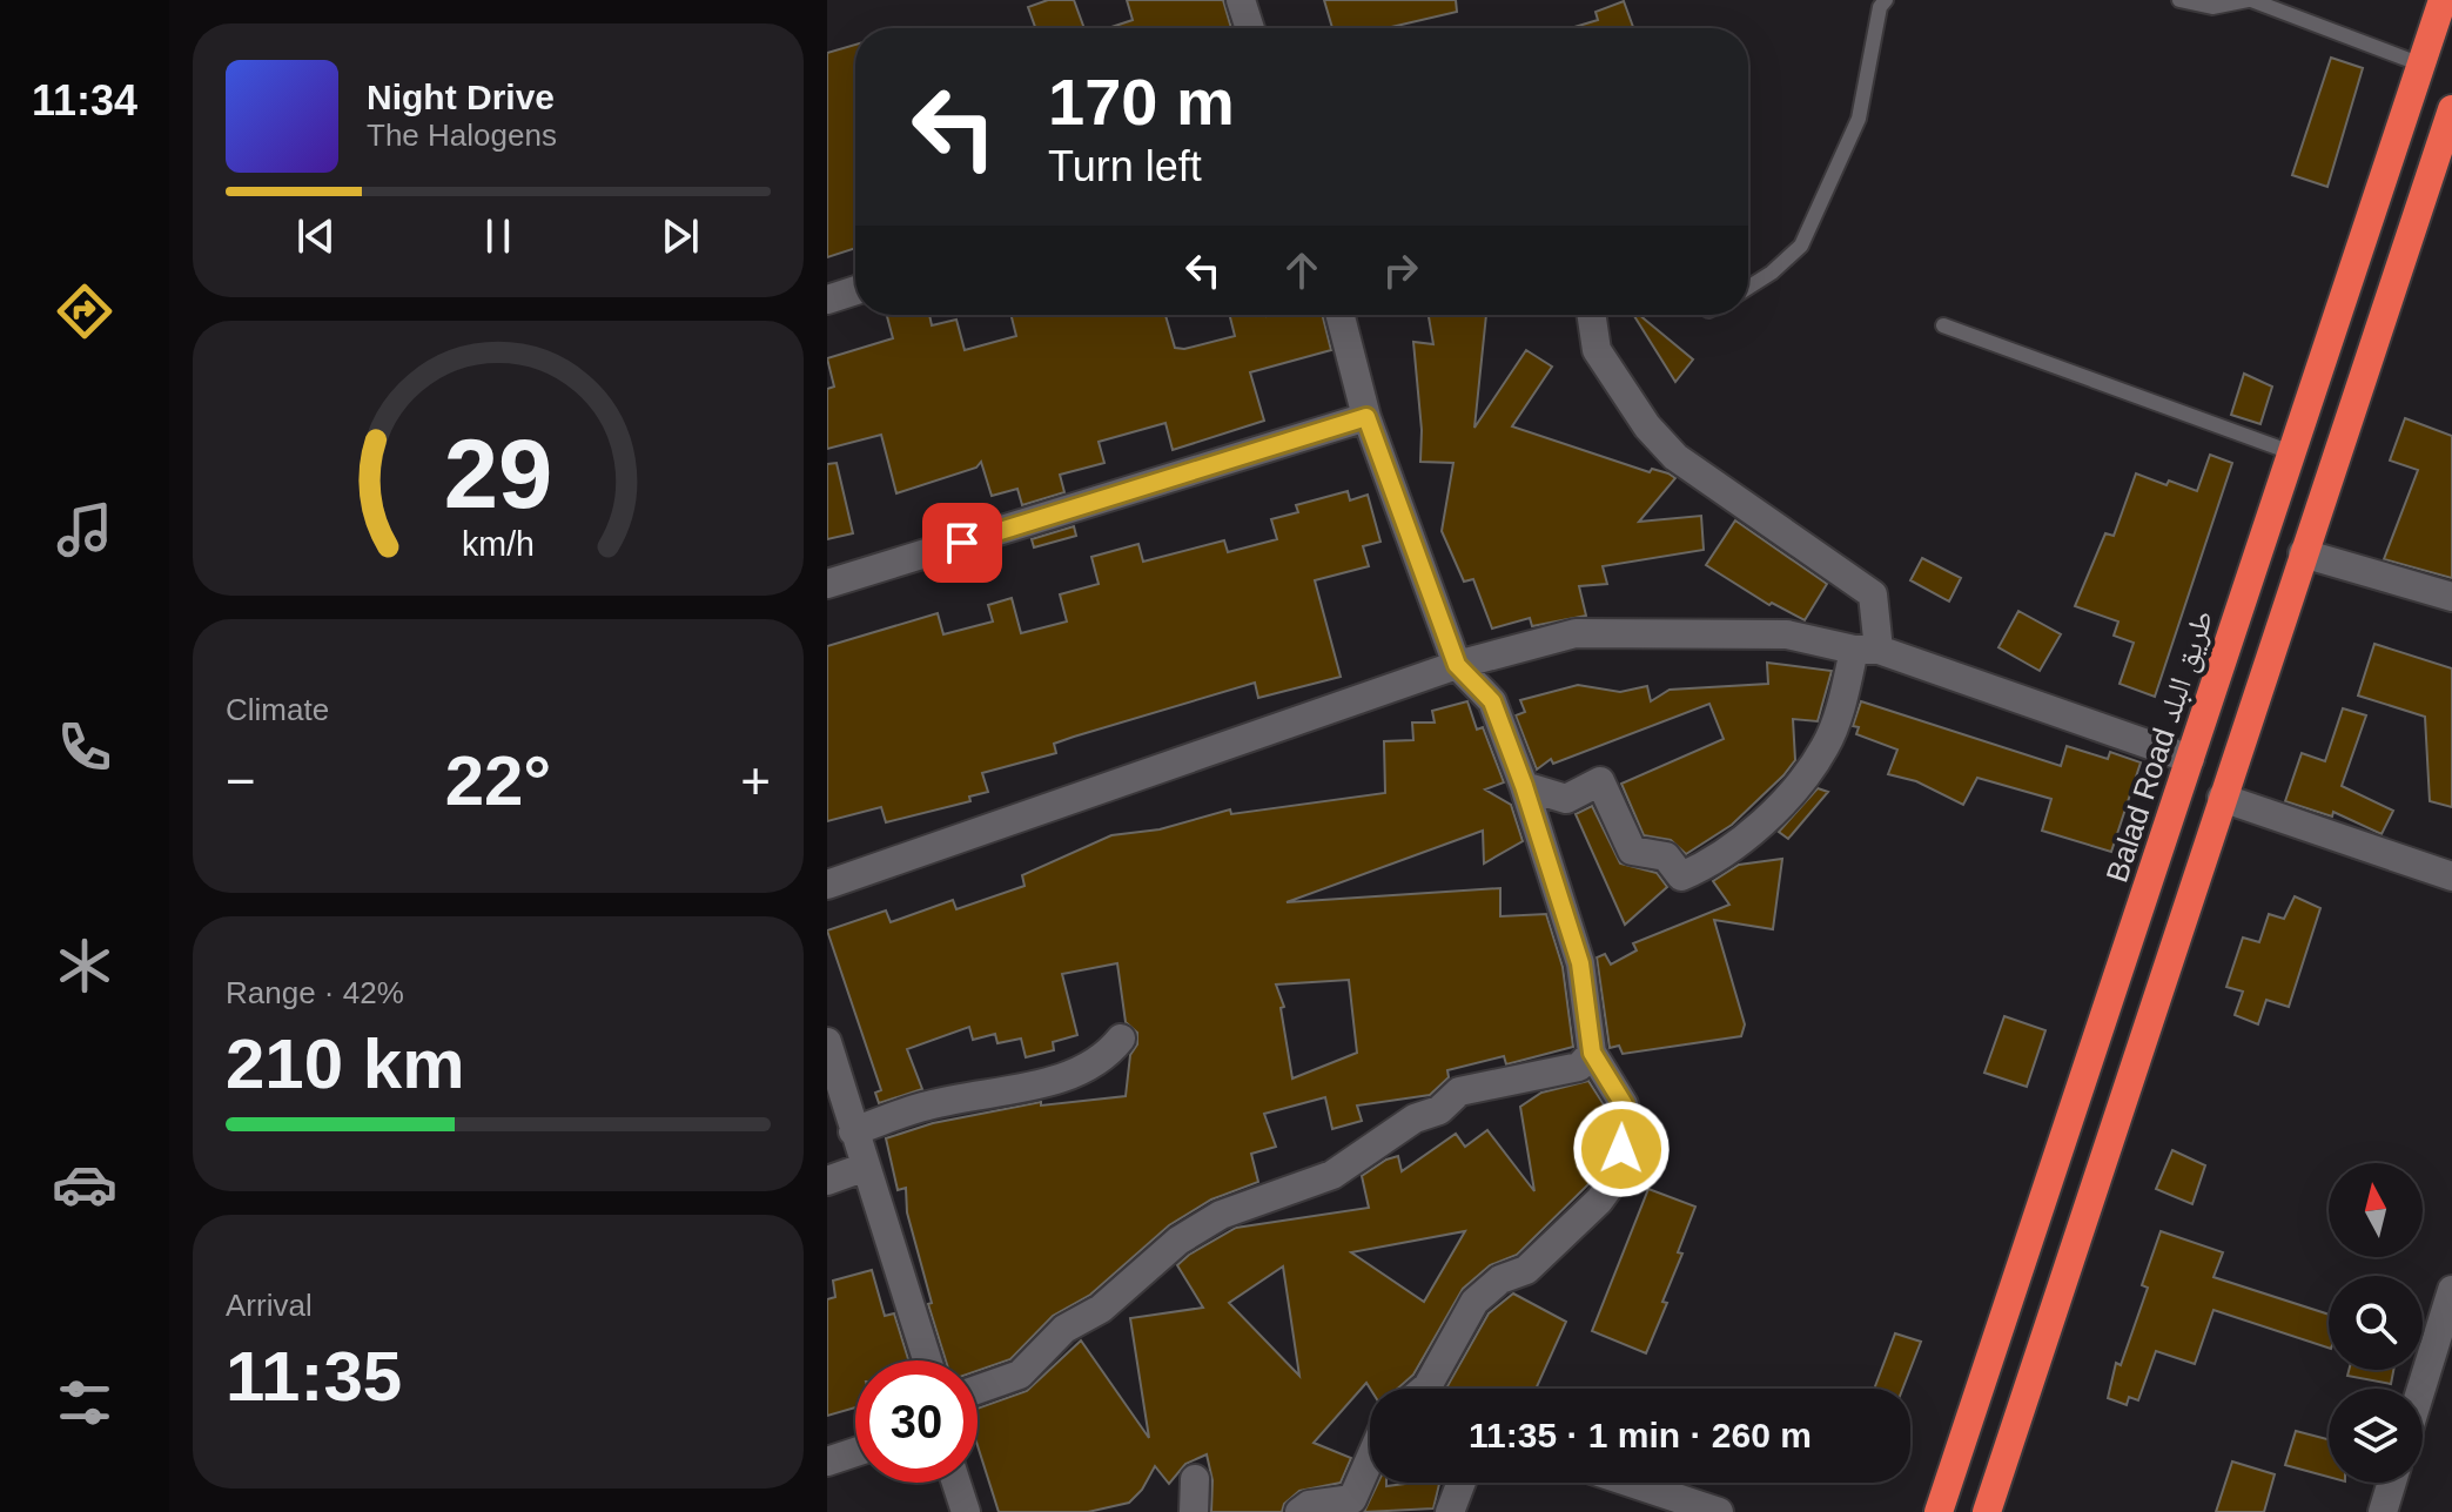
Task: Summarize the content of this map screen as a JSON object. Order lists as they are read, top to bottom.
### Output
{
  "streets": {
    "highway": ["Balad Road طريق البلد"]
  },
  "north": "top",
  "page": {
    "tabs": "11:34",
    "turn": ["170 m", "Turn left"],
    "song": ["Night Drive", "The Halogens"],
    "tile": [
      "Climate",
      ["Range · 42%", "210 km"],
      ["Arrival", "11:35"]
    ],
    "heat": ["−", "22°", "+"],
    "limit": "30",
    "trip": "11:35 · 1 min · 260 m",
    "gauge": ["29", "km/h"]
  }
}
